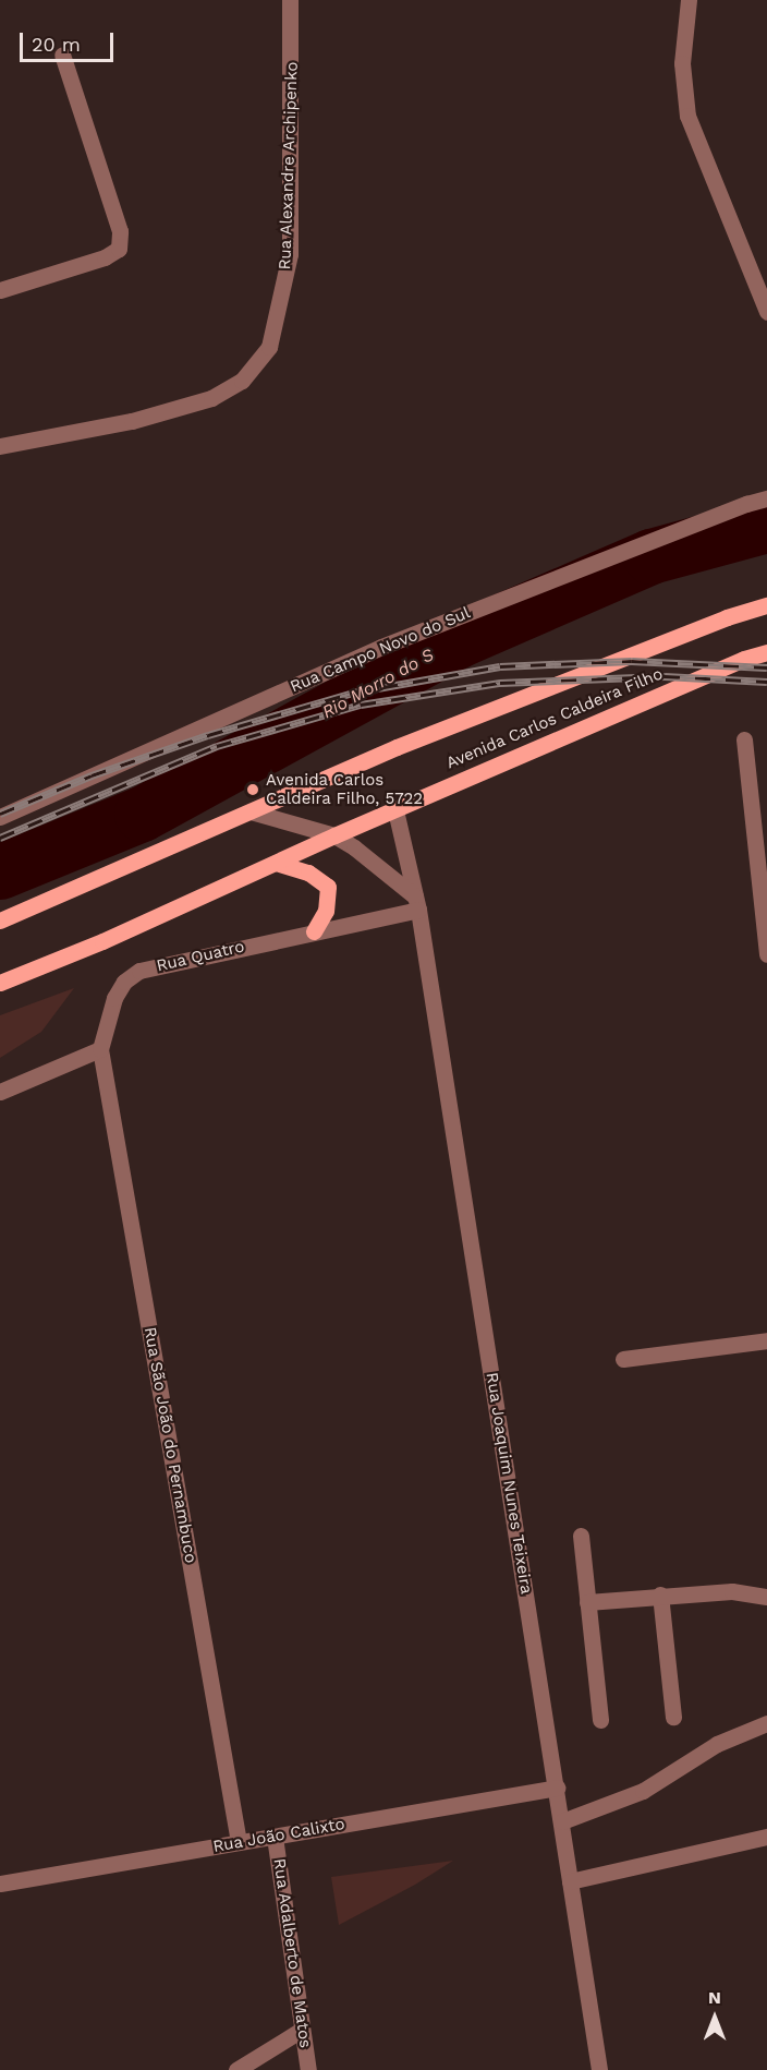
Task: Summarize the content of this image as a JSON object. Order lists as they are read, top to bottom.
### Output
{
  "streets": {
    "main road": ["Avenida Carlos Caldeira Filho"],
    "street": [
      "Rua Alexandre Archipenko",
      "Rua Campo Novo do Sul",
      "Rua Quatro",
      "Rua São João do Pernambuco",
      "Rua Joaquim Nunes Teixeira",
      "Rua João Calixto",
      "Rua Adalberto de Matos"
    ]
  },
  "crossings": [
    ["Avenida Carlos Caldeira Filho", "Rua Joaquim Nunes Teixeira"],
    ["Rua Quatro", "Rua São João do Pernambuco"],
    ["Rua Quatro", "Rua Joaquim Nunes Teixeira"],
    ["Rua São João do Pernambuco", "Rua João Calixto"],
    ["Rua Joaquim Nunes Teixeira", "Rua João Calixto"],
    ["Rua João Calixto", "Rua Adalberto de Matos"]
  ],
  "water": ["Rio Morro do S"],
  "places": ["Avenida Carlos Caldeira Filho, 5722"],
  "scale_bar": "20 m",
  "north": "top"
}
